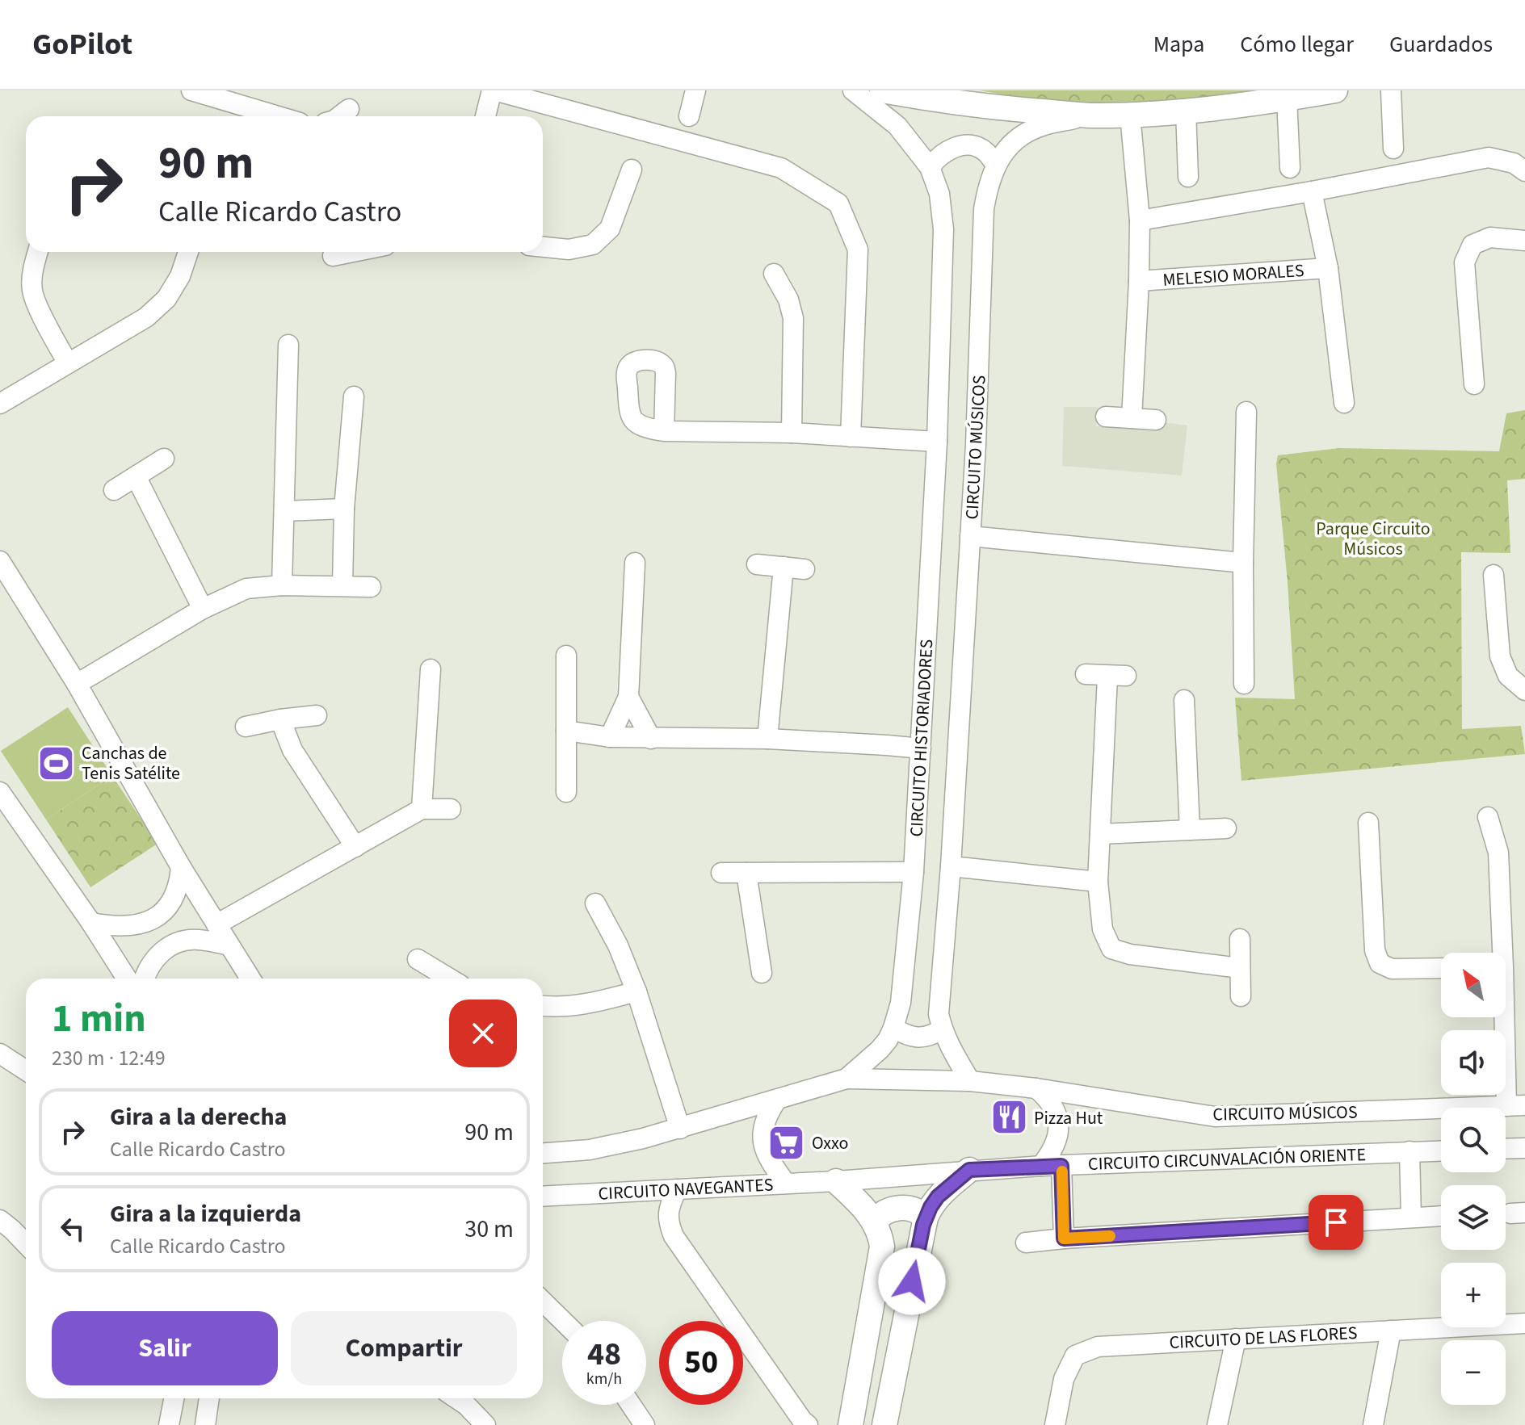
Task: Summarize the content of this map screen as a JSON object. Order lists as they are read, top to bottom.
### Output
{
  "streets": {
    "main road": ["CIRCUITO MÚSICOS"],
    "street": [
      "MELESIO MORALES",
      "CIRCUITO HISTORIADORES",
      "CIRCUITO CIRCUNVALACIÓN ORIENTE",
      "CIRCUITO NAVEGANTES",
      "CIRCUITO DE LAS FLORES"
    ]
  },
  "crossings": [
    ["CIRCUITO MÚSICOS", "CIRCUITO HISTORIADORES"],
    ["CIRCUITO CIRCUNVALACIÓN ORIENTE", "CIRCUITO NAVEGANTES"]
  ],
  "parks": ["Parque Circuito Músicos"],
  "places": {
    "sports": ["Canchas de Tenis Satélite"],
    "restaurant": ["Pizza Hut"],
    "supermarket": ["Oxxo"]
  },
  "north": "top left",
  "page": {
    "header": "GoPilot",
    "nav": ["Mapa", "Cómo llegar", "Guardados"],
    "turn": ["90 m", "Calle Ricardo Castro"],
    "map_buttons": ["+", "−"],
    "heading": ["1 min", "230 m · 12:49"],
    "list": [
      {
        "name": "Gira a la derecha",
        "note": "Calle Ricardo Castro",
        "value": "90 m"
      },
      {
        "name": "Gira a la izquierda",
        "note": "Calle Ricardo Castro",
        "value": "30 m"
      }
    ],
    "buttons": ["Salir", "Compartir"],
    "speed": "48 km/h",
    "limit": "50"
  }
}
